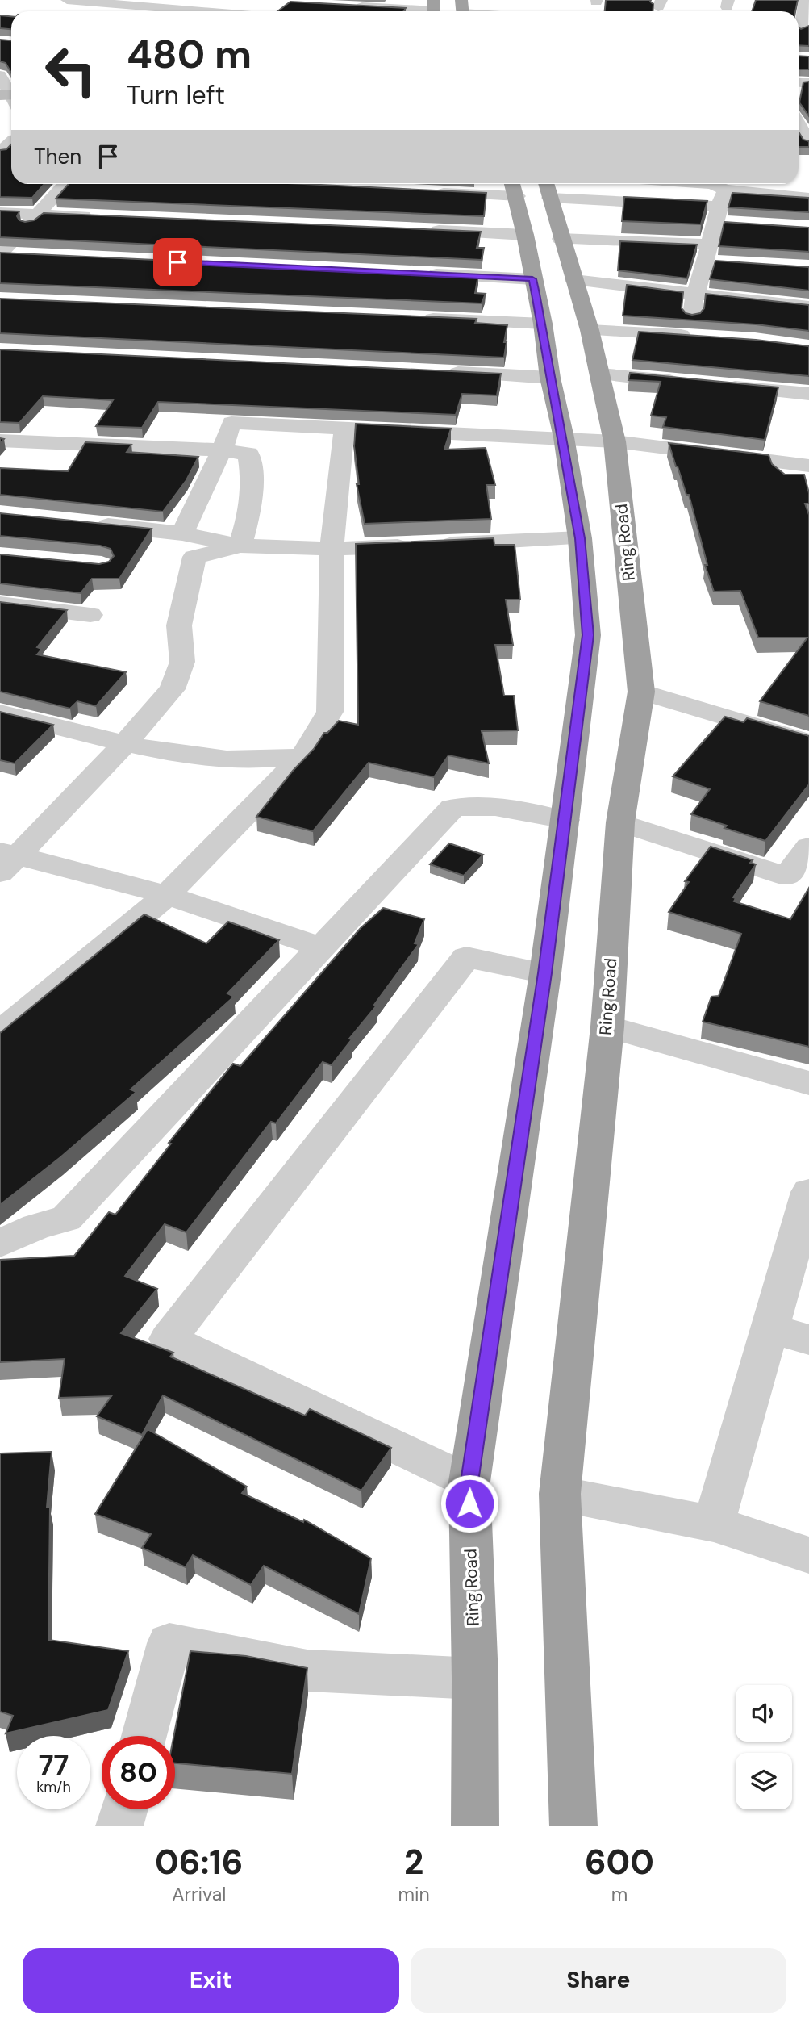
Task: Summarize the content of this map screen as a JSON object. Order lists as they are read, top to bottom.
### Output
{
  "streets": {
    "highway": ["Ring Road"]
  },
  "page": {
    "turn": ["480 m", "Turn left"],
    "then": "Then",
    "speed": "77 km/h",
    "limit": "80",
    "eta": [
      "06:16",
      "Arrival",
      "2",
      "min",
      "600",
      "m"
    ],
    "buttons": ["Exit", "Share"]
  }
}
